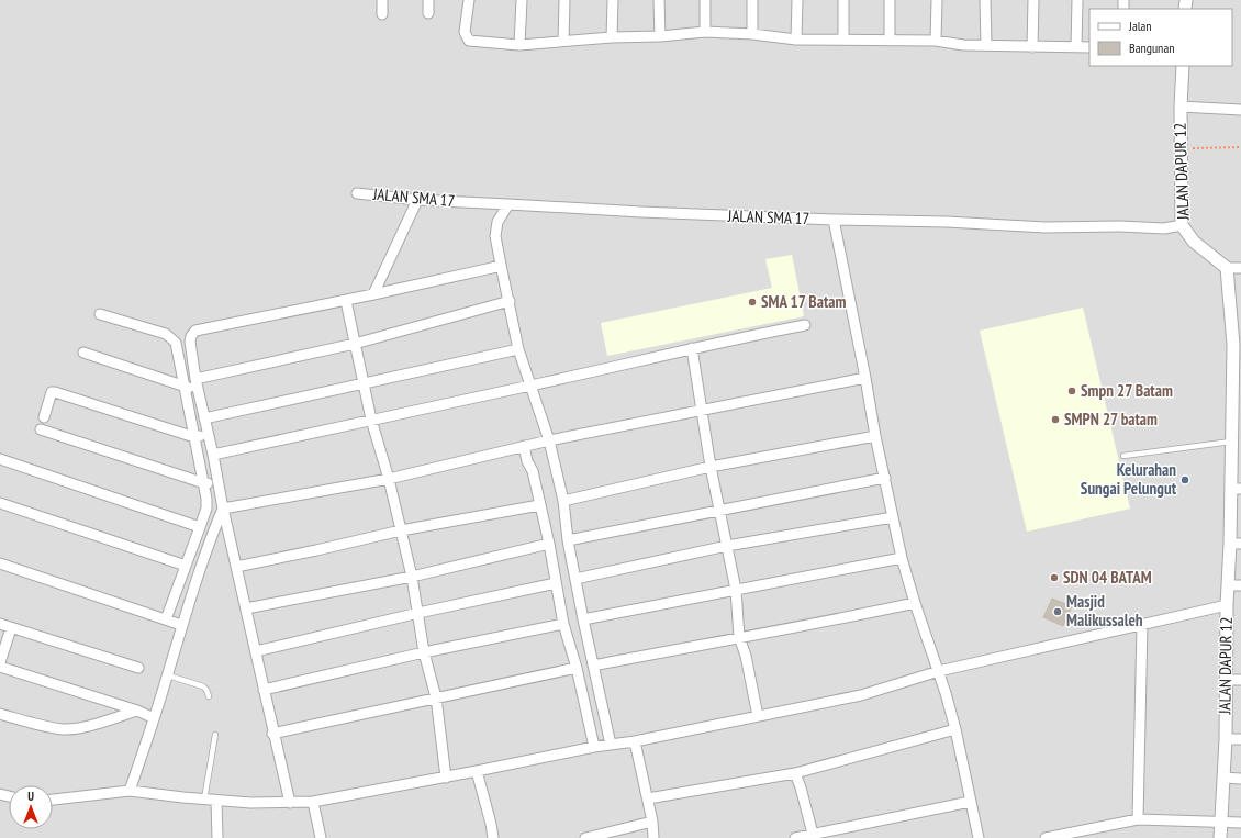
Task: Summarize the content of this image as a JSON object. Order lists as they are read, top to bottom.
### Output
{
  "streets": {
    "street": ["JALAN DAPUR 12", "JALAN SMA 17"]
  },
  "crossings": [
    ["JALAN DAPUR 12", "JALAN SMA 17"]
  ],
  "places": [
    "SMA 17 Batam",
    "Smpn 27 Batam",
    "SMPN 27 batam",
    "Kelurahan Sungai Pelungut",
    "SDN 04 BATAM",
    "Masjid Malikussaleh"
  ],
  "legend": ["Jalan", "Bangunan"],
  "north": "top"
}
